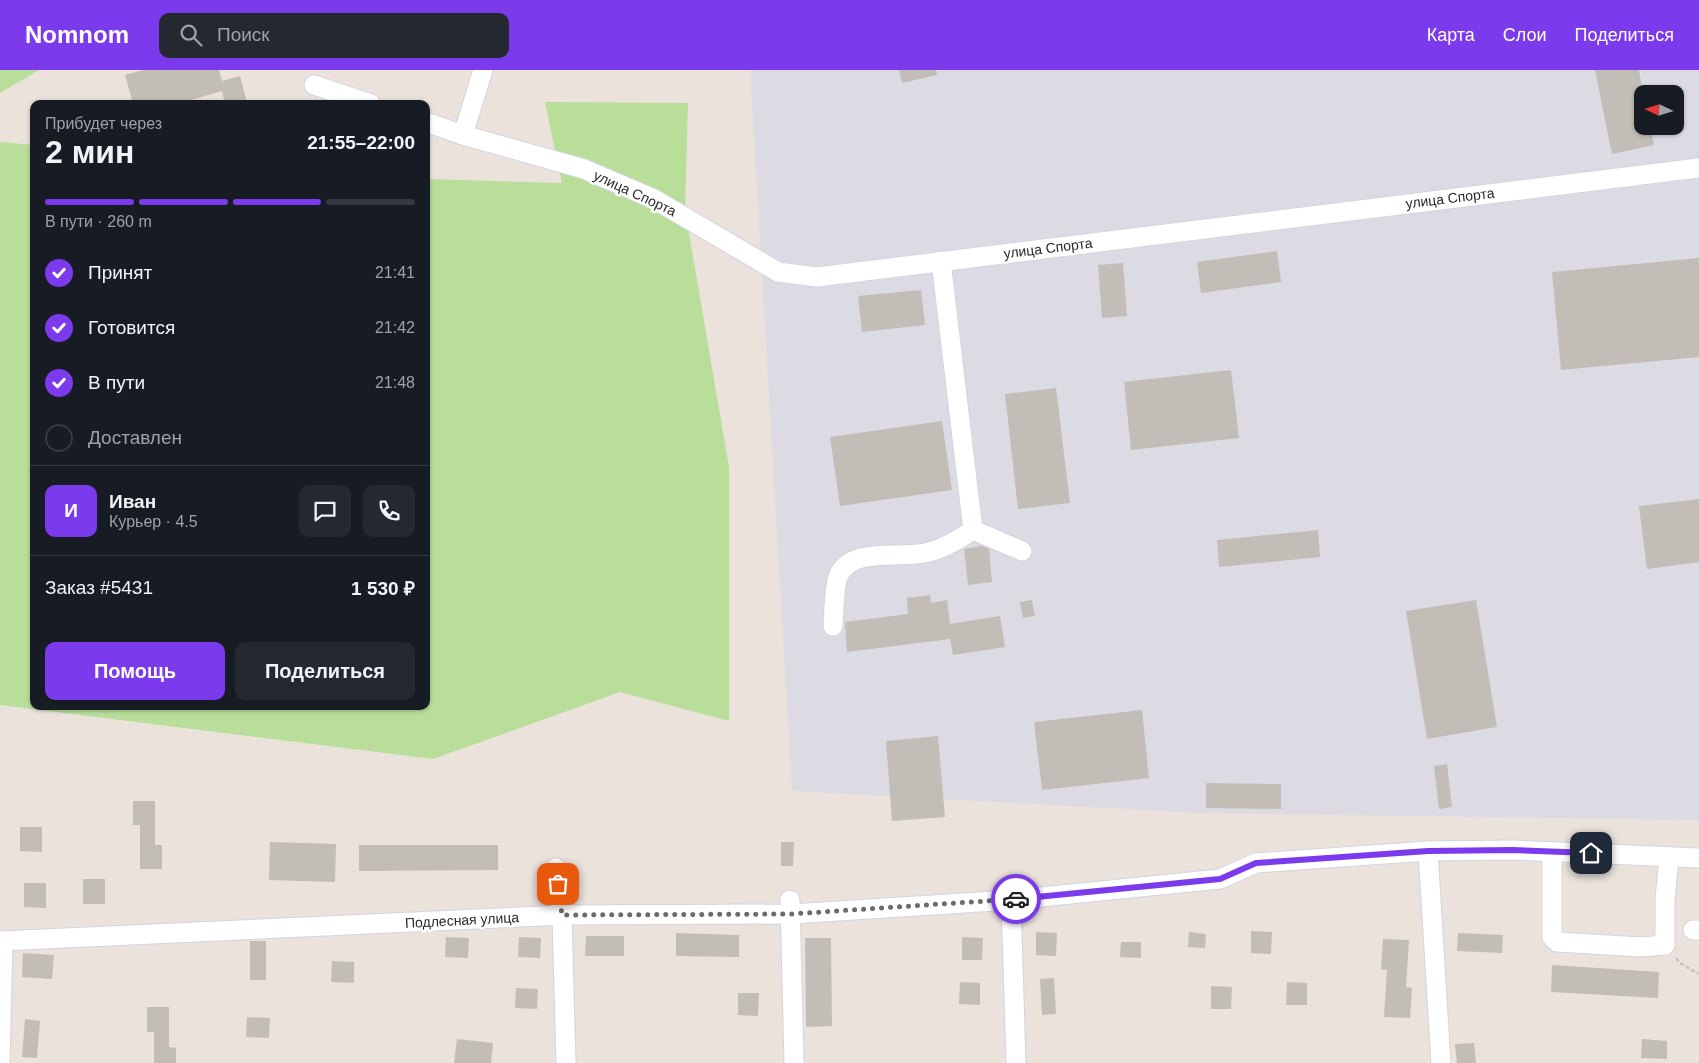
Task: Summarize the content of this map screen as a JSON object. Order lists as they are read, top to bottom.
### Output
{
  "streets": {
    "street": ["улица Спорта", "Подлесная улица"]
  },
  "north": "left",
  "page": {
    "header": "Nomnom",
    "search": "Поиск",
    "nav": ["Карта", "Слои", "Поделиться"],
    "heading": ["2 мин", "Прибудет через", "21:55–22:00"],
    "panel": [
      "Иван",
      "Курьер · 4.5",
      "Заказ #5431",
      "1 530 ₽"
    ],
    "bar": "В пути · 260 m",
    "list": [
      ["Принят", "21:41"],
      ["Готовится", "21:42"],
      ["В пути", "21:48"],
      "Доставлен"
    ],
    "round": "И",
    "buttons": ["Помощь", "Поделиться"]
  }
}
